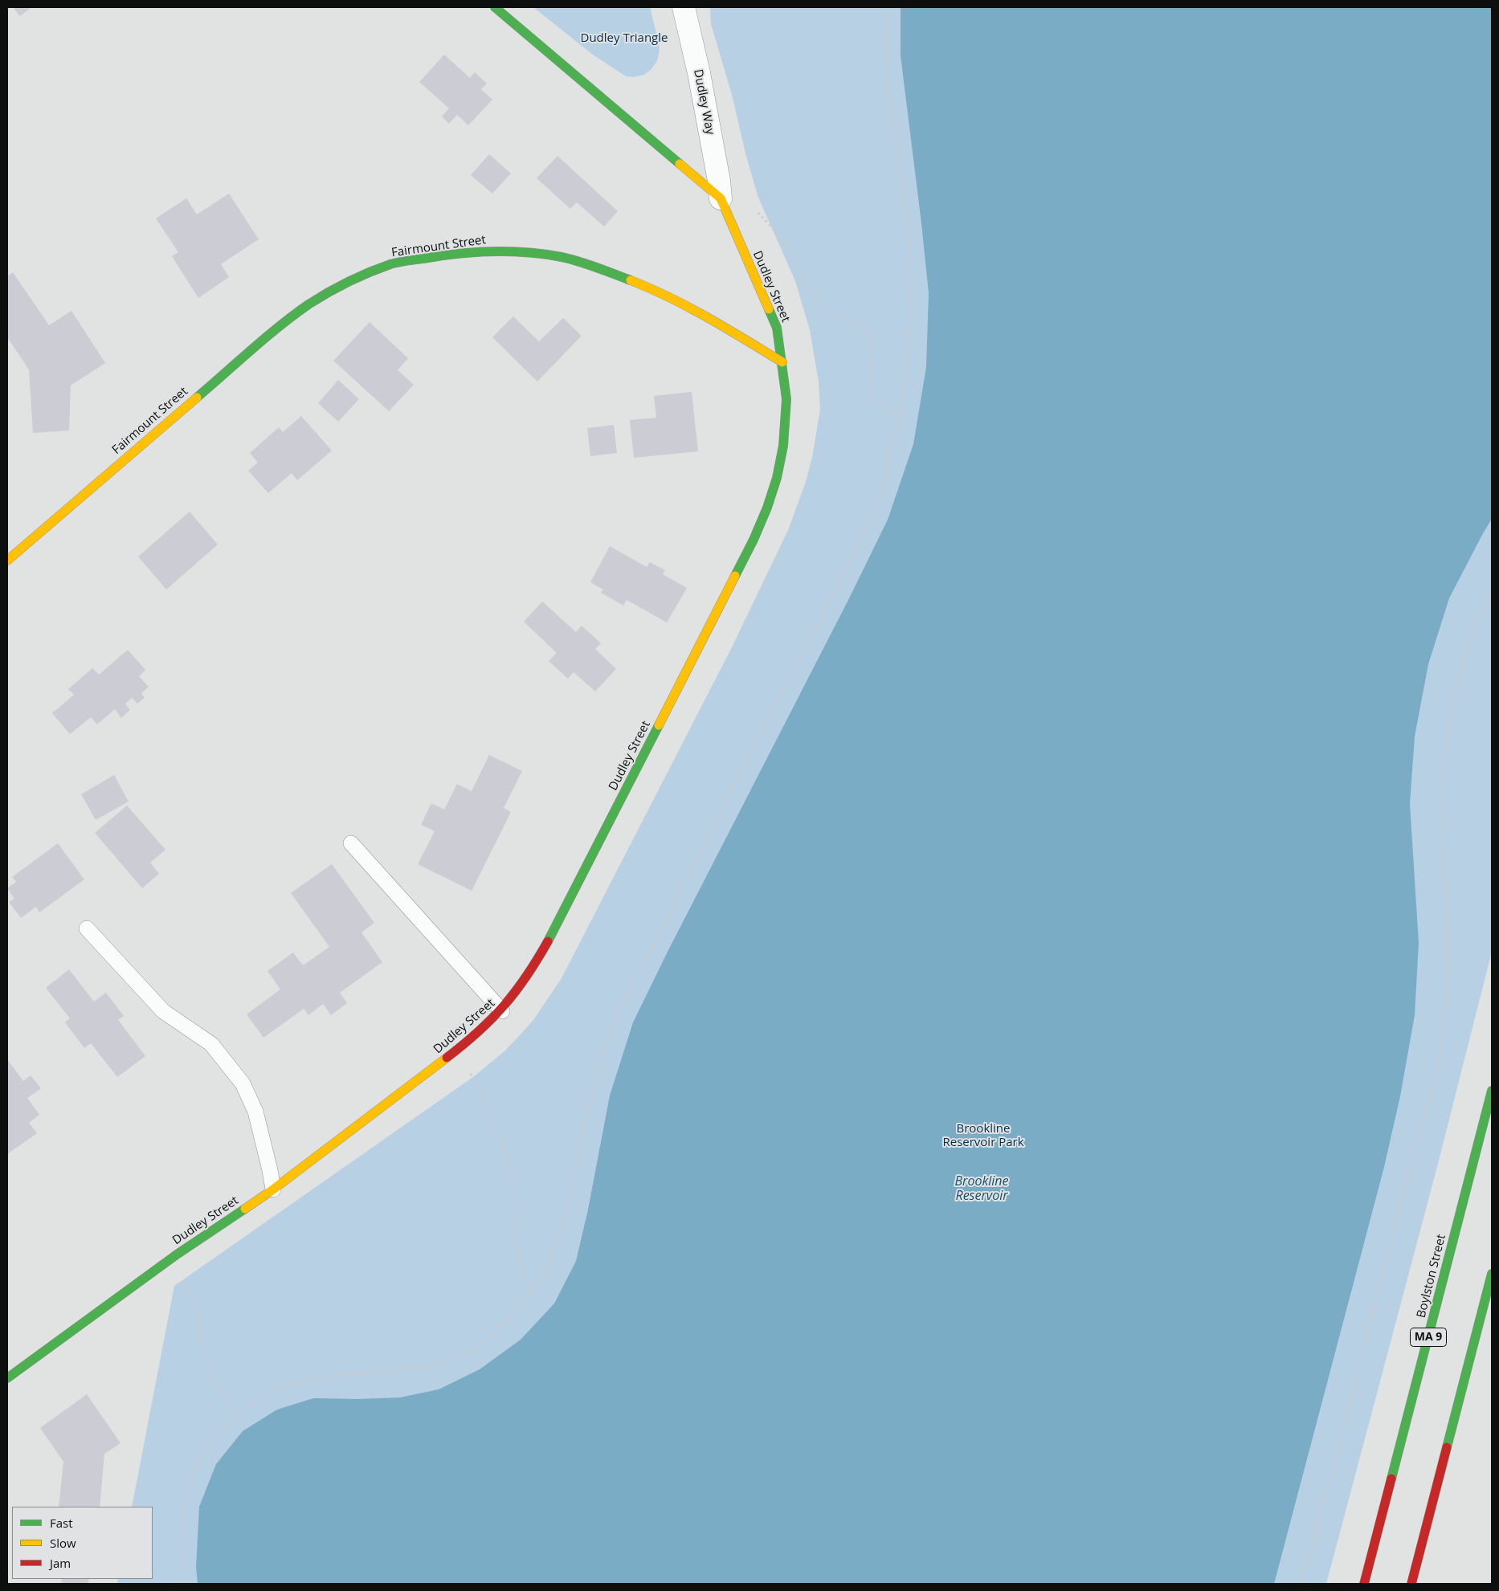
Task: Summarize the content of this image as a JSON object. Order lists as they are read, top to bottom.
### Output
{
  "streets": {
    "main road": [
      "Fairmount Street",
      "Dudley Street",
      "Boylston Street",
      "MA 9"
    ],
    "street": ["Dudley Way"]
  },
  "crossings": [
    ["Dudley Way", "Dudley Street"],
    ["Fairmount Street", "Dudley Street"]
  ],
  "water": ["Brookline Reservoir"],
  "parks": ["Dudley Triangle", "Brookline Reservoir Park"],
  "legend": ["Fast", "Slow", "Jam"]
}
